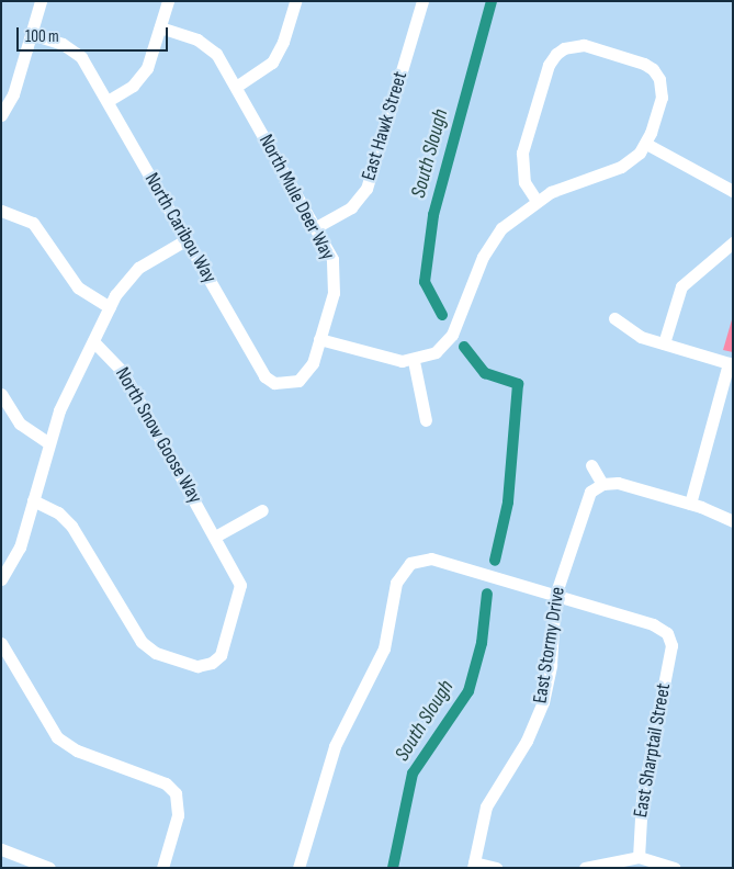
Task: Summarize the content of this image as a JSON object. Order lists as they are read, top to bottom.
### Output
{
  "streets": {
    "street": [
      "East Hawk Street",
      "North Mule Deer Way",
      "North Caribou Way",
      "North Snow Goose Way",
      "East Stormy Drive",
      "East Sharptail Street"
    ]
  },
  "crossings": [
    ["East Hawk Street", "North Mule Deer Way"],
    ["North Mule Deer Way", "North Caribou Way"],
    ["East Stormy Drive", "East Sharptail Street"]
  ],
  "water": ["South Slough"],
  "scale_bar": "100 m"
}
